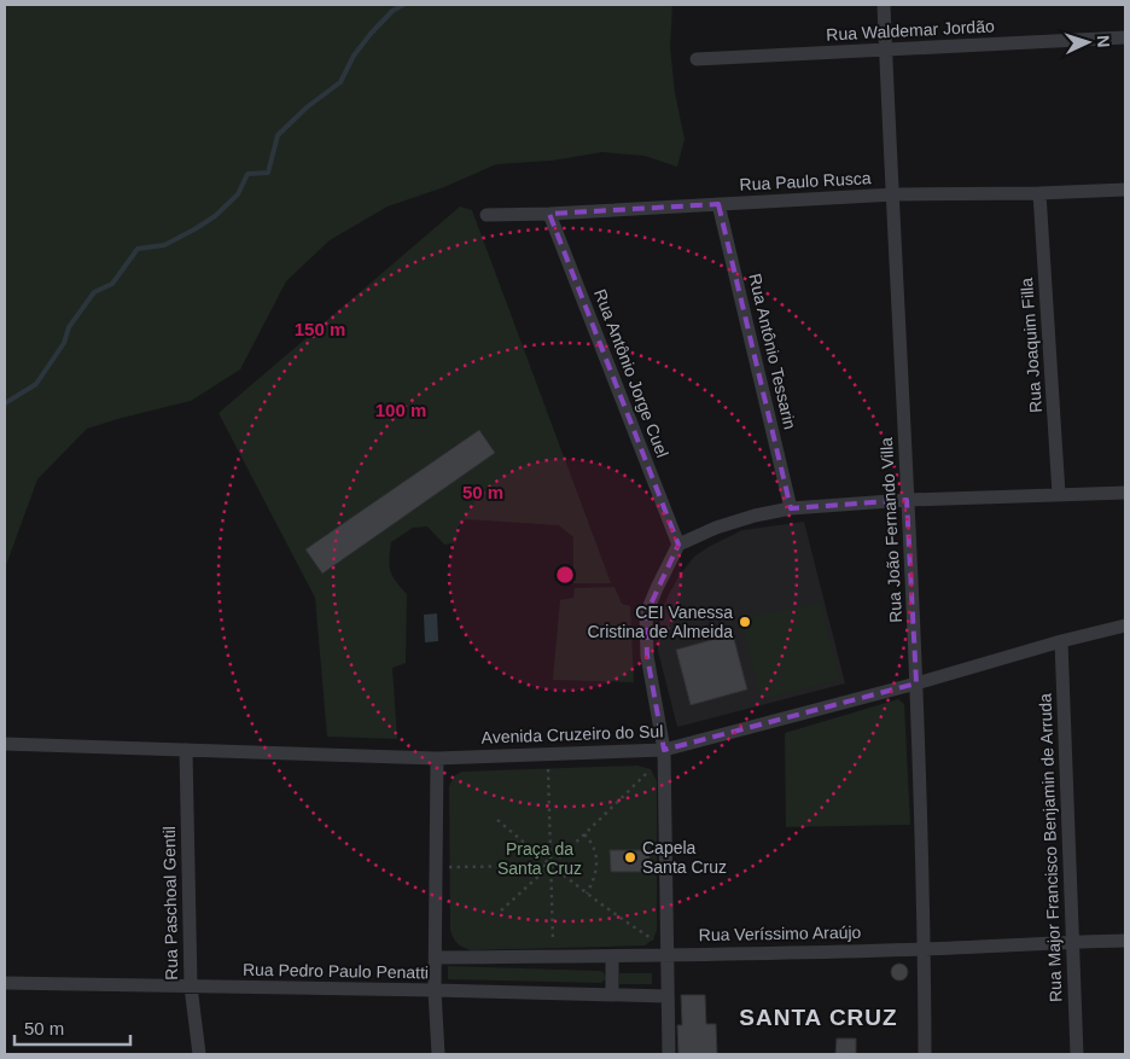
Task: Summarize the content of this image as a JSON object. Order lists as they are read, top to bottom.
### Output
{
  "streets": {
    "street": [
      "Rua Waldemar Jordão",
      "Rua Paulo Rusca",
      "Rua Joaquim Filla",
      "Rua Antônio Tessarin",
      "Rua Antônio Jorge Cuel",
      "Rua João Fernando Villa",
      "Avenida Cruzeiro do Sul",
      "Rua Major Francisco Benjamin de Arruda",
      "Rua Paschoal Gentil",
      "Rua Veríssimo Araújo",
      "Rua Pedro Paulo Penatti"
    ]
  },
  "crossings": [
    ["Rua Waldemar Jordão", "Rua João Fernando Villa"],
    ["Rua Paulo Rusca", "Rua Joaquim Filla"],
    ["Rua Paulo Rusca", "Rua Antônio Tessarin"],
    ["Rua Paulo Rusca", "Rua Antônio Jorge Cuel"],
    ["Rua Paulo Rusca", "Rua João Fernando Villa"],
    ["Rua João Fernando Villa", "Avenida Cruzeiro do Sul"],
    ["Rua João Fernando Villa", "Rua Veríssimo Araújo"],
    ["Avenida Cruzeiro do Sul", "Rua Major Francisco Benjamin de Arruda"],
    ["Avenida Cruzeiro do Sul", "Rua Paschoal Gentil"],
    ["Rua Major Francisco Benjamin de Arruda", "Rua Veríssimo Araújo"],
    ["Rua Paschoal Gentil", "Rua Pedro Paulo Penatti"]
  ],
  "districts": ["SANTA CRUZ"],
  "parks": ["Praça da Santa Cruz"],
  "places": ["CEI Vanessa Cristina de Almeida", "Capela Santa Cruz"],
  "scale_bar": "50 m",
  "north": "right",
  "rings": ["150 m", "100 m", "50 m"]
}
